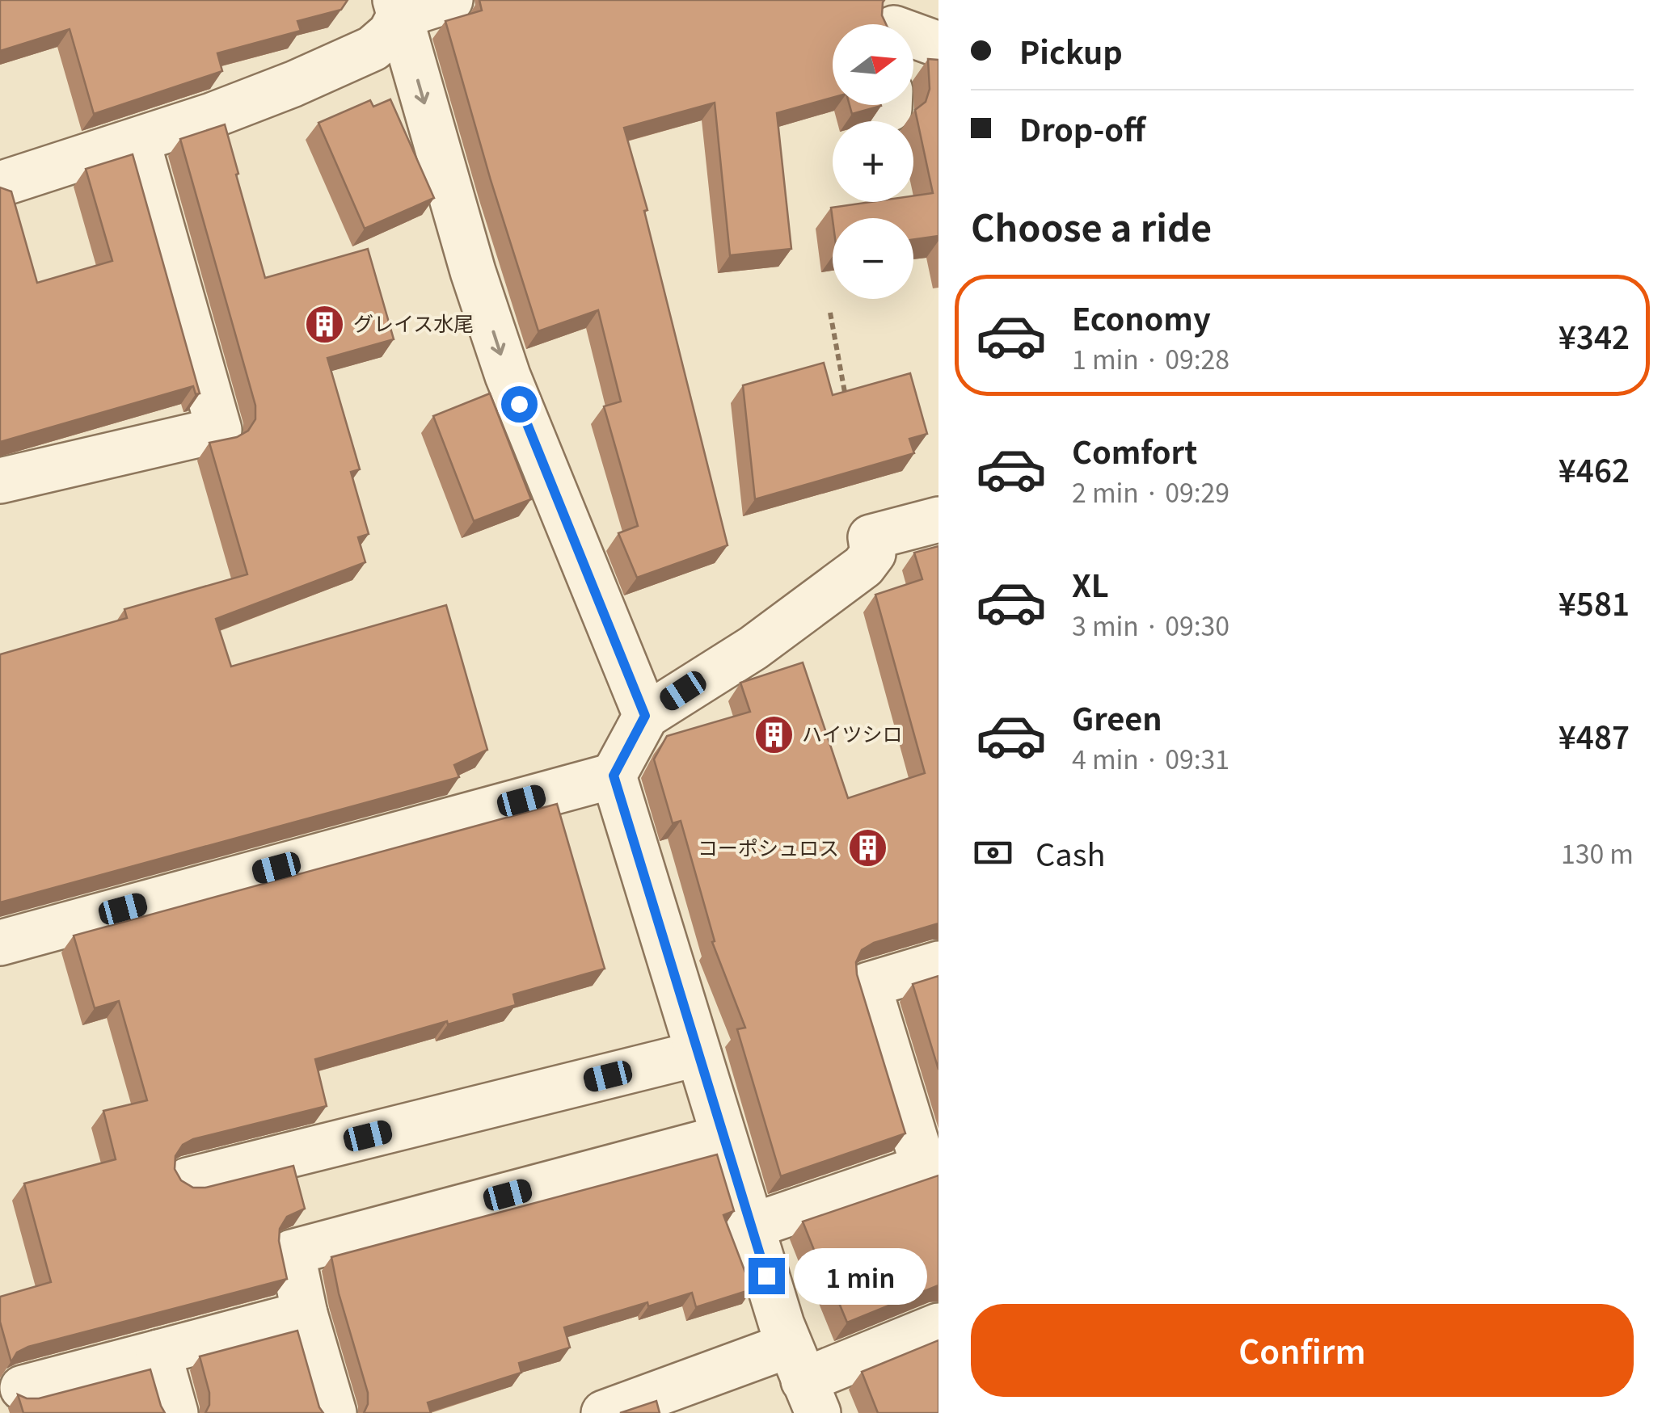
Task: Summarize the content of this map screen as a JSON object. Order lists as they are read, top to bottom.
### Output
{
  "places": {
    "building": ["グレイス水尾", "ハイツシロ", "コーポシュロス"]
  },
  "north": "right",
  "page": {
    "banner": ["Pickup", "Drop-off"],
    "map_buttons": ["+", "−"],
    "heading": "Choose a ride",
    "list": [
      {
        "name": "Economy",
        "note": "1 min · 09:28",
        "value": "¥342"
      },
      {
        "name": "Comfort",
        "note": "2 min · 09:29",
        "value": "¥462"
      },
      {
        "name": "XL",
        "note": "3 min · 09:30",
        "value": "¥581"
      },
      {
        "name": "Green",
        "note": "4 min · 09:31",
        "value": "¥487"
      }
    ],
    "pay": ["Cash", "130 m"],
    "bubble": "1 min",
    "buttons": "Confirm"
  }
}
